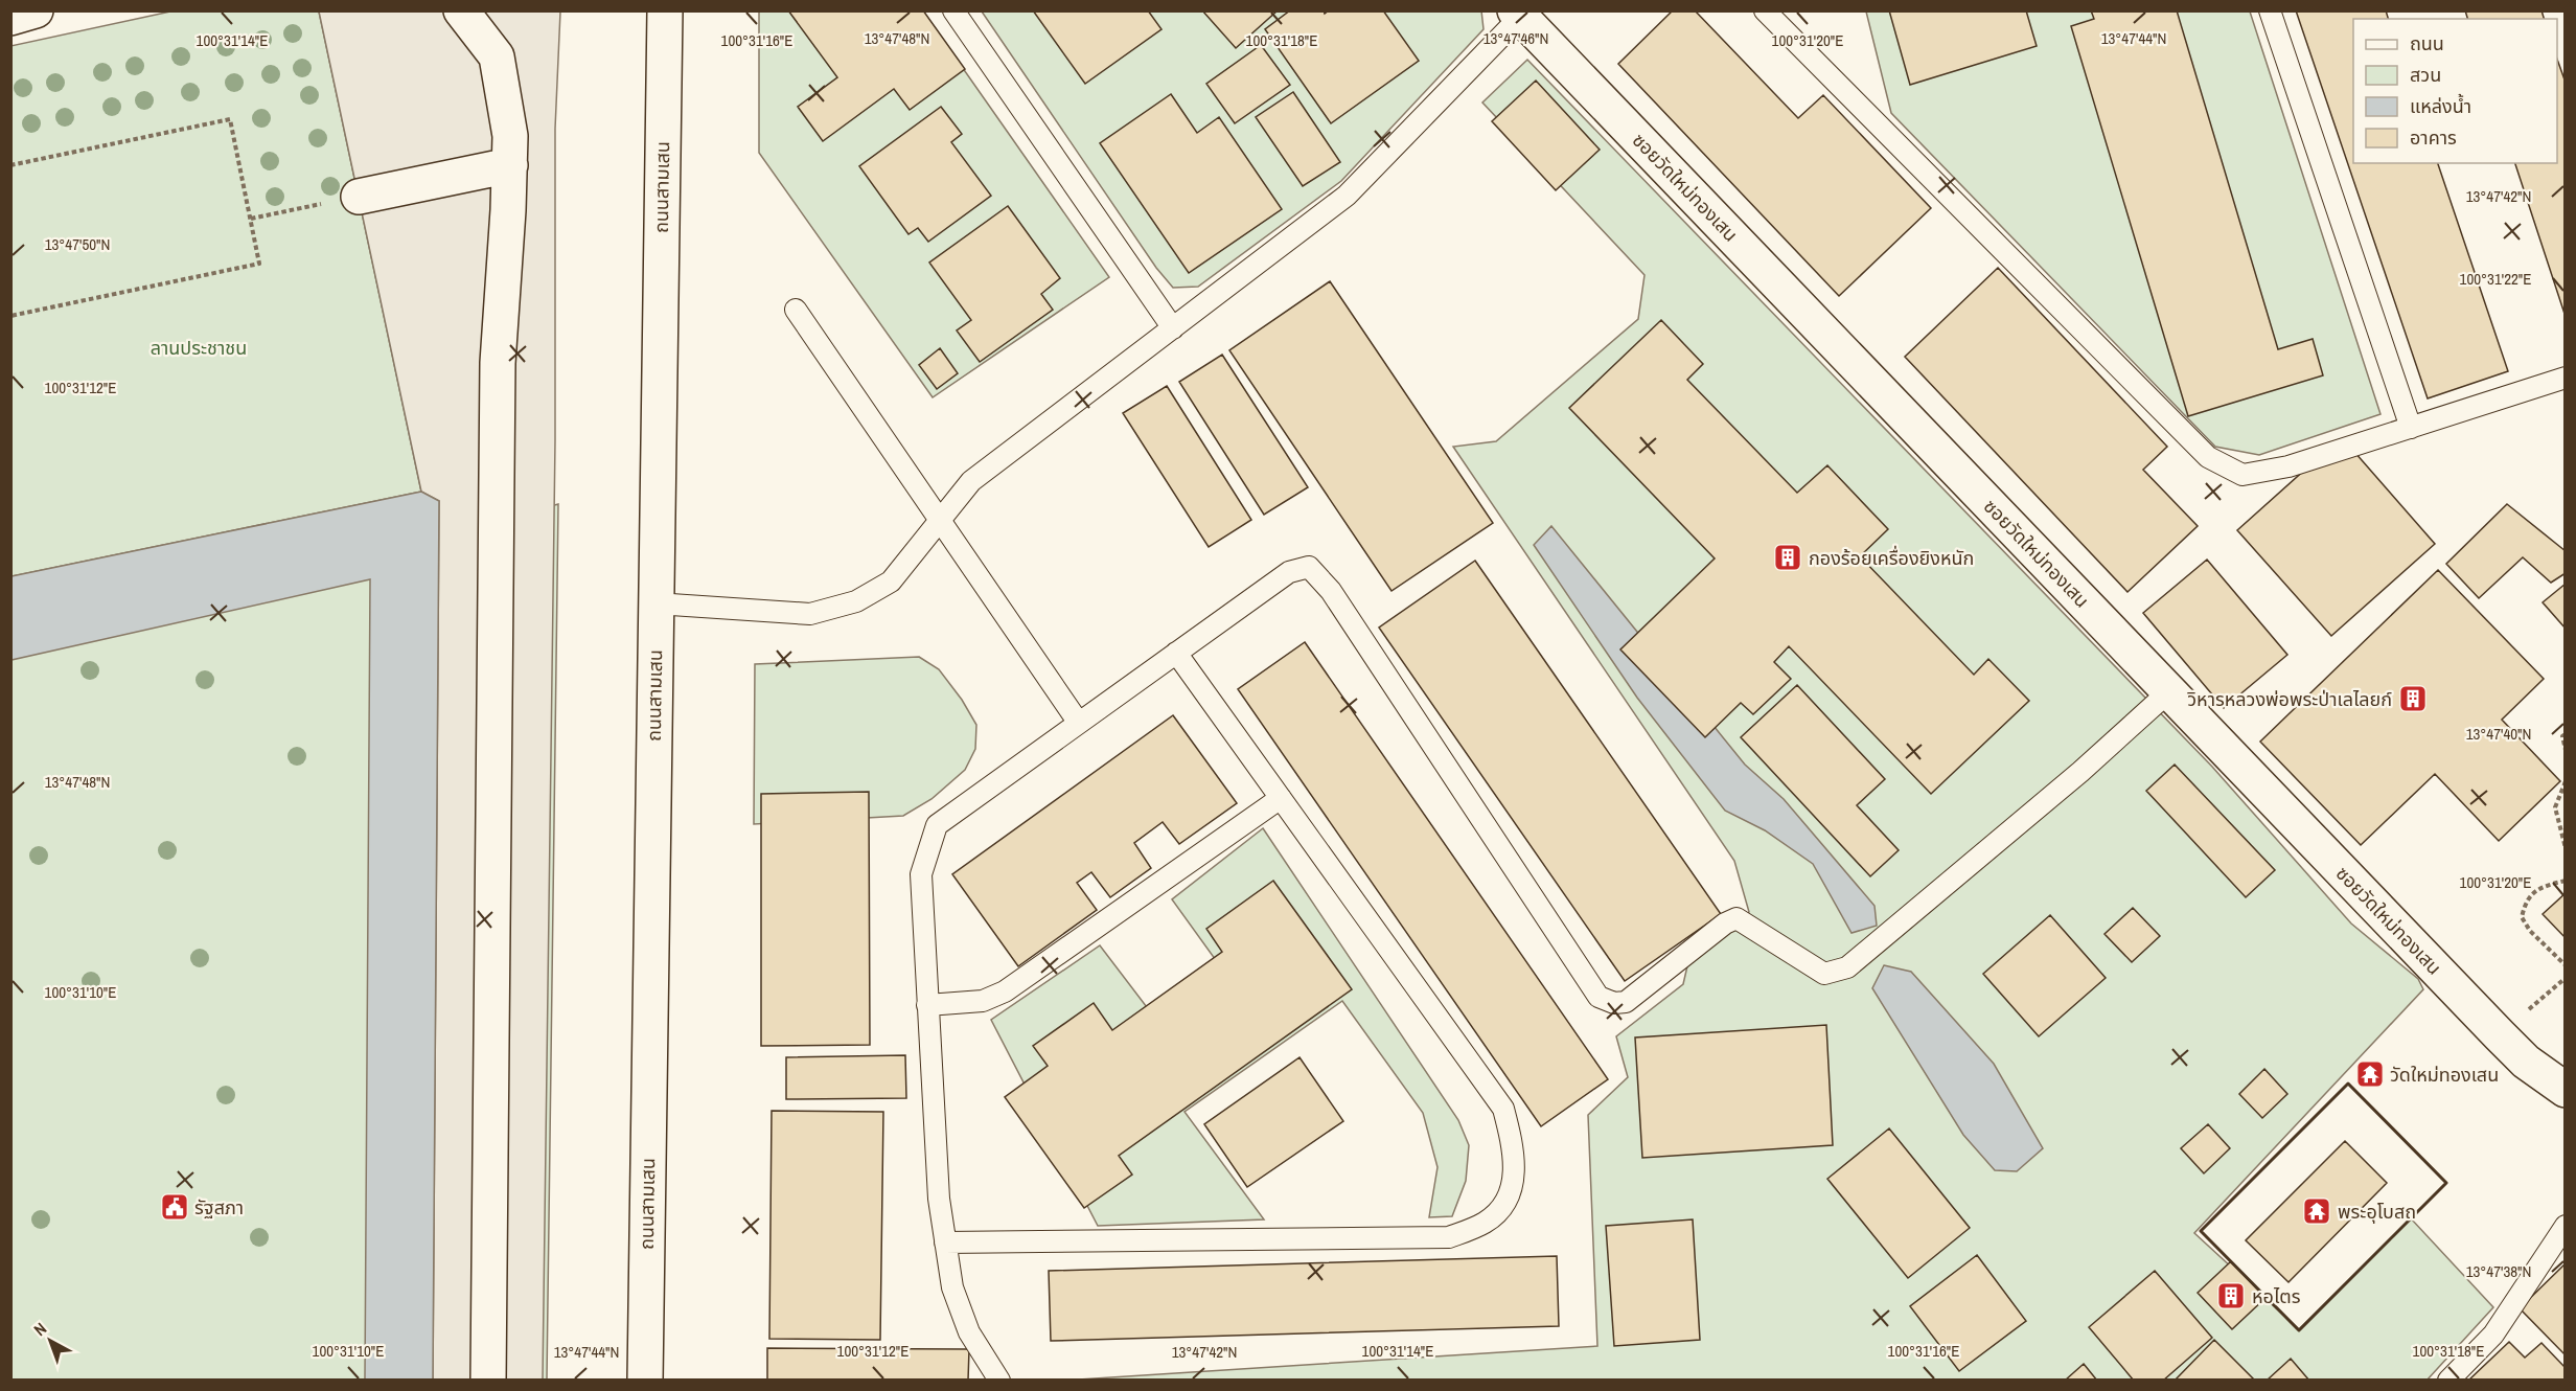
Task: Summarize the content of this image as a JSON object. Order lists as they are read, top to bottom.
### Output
{
  "streets": {
    "street": ["ถนนสามเสน", "ซอยวัดใหม่ทองเสน"]
  },
  "parks": ["ลานประชาชน"],
  "places": {
    "building": ["กองร้อยเครื่องยิงหนัก", "วิหารหลวงพ่อพระป่าเลไลยก์", "หอไตร"],
    "temple": ["วัดใหม่ทองเสน", "พระอุโบสถ"],
    "public building": ["รัฐสภา"]
  },
  "legend": [
    "ถนน",
    "สวน",
    "แหล่งน้ำ",
    "อาคาร"
  ],
  "north": "top left",
  "coordinates": [
    "13°47'46\"N",
    "13°47'44\"N",
    "13°47'48\"N",
    "100°31'14\"E",
    "100°31'16\"E",
    "100°31'18\"E",
    "100°31'20\"E",
    "13°47'42\"N",
    "13°47'50\"N",
    "100°31'22\"E",
    "100°31'12\"E",
    "13°47'40\"N",
    "100°31'10\"E",
    "13°47'38\"N"
  ]
}
